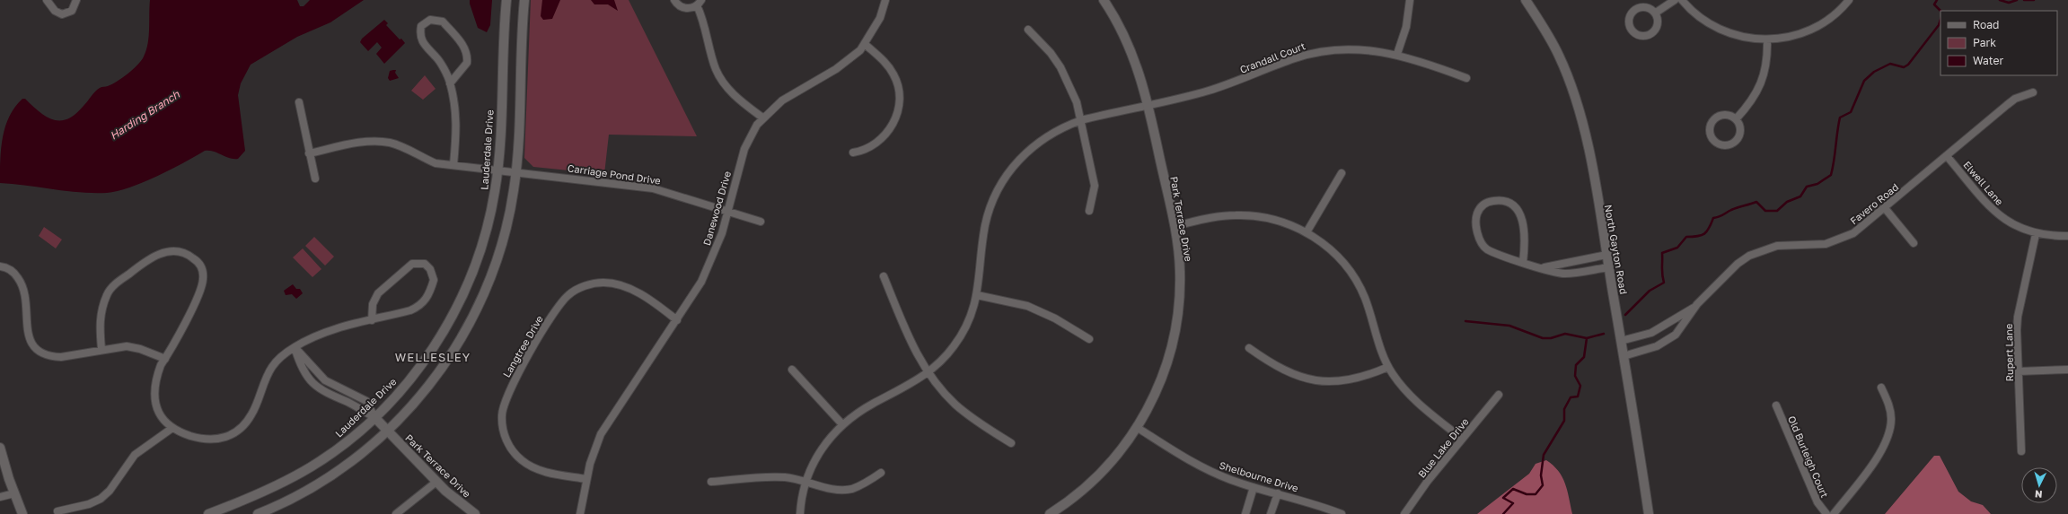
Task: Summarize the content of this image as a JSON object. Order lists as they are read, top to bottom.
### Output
{
  "streets": {
    "main road": ["Lauderdale Drive", "Park Terrace Drive", "North Gayton Road"],
    "street": [
      "Crandall Court",
      "Carriage Pond Drive",
      "Elwell Lane",
      "Favero Road",
      "Danewood Drive",
      "Langtree Drive",
      "Rupert Lane",
      "Blue Lake Drive",
      "Old Burleigh Court",
      "Shelbourne Drive"
    ]
  },
  "crossings": [
    ["Crandall Court", "Park Terrace Drive"],
    ["Lauderdale Drive", "Carriage Pond Drive"],
    ["Lauderdale Drive", "Park Terrace Drive"],
    ["Carriage Pond Drive", "Danewood Drive"],
    ["Elwell Lane", "Favero Road"],
    ["Elwell Lane", "Rupert Lane"],
    ["Favero Road", "North Gayton Road"],
    ["Danewood Drive", "Langtree Drive"],
    ["Park Terrace Drive", "Shelbourne Drive"]
  ],
  "districts": ["WELLESLEY"],
  "water": ["Harding Branch"],
  "legend": ["Road", "Park", "Water"],
  "north": "bottom"
}
